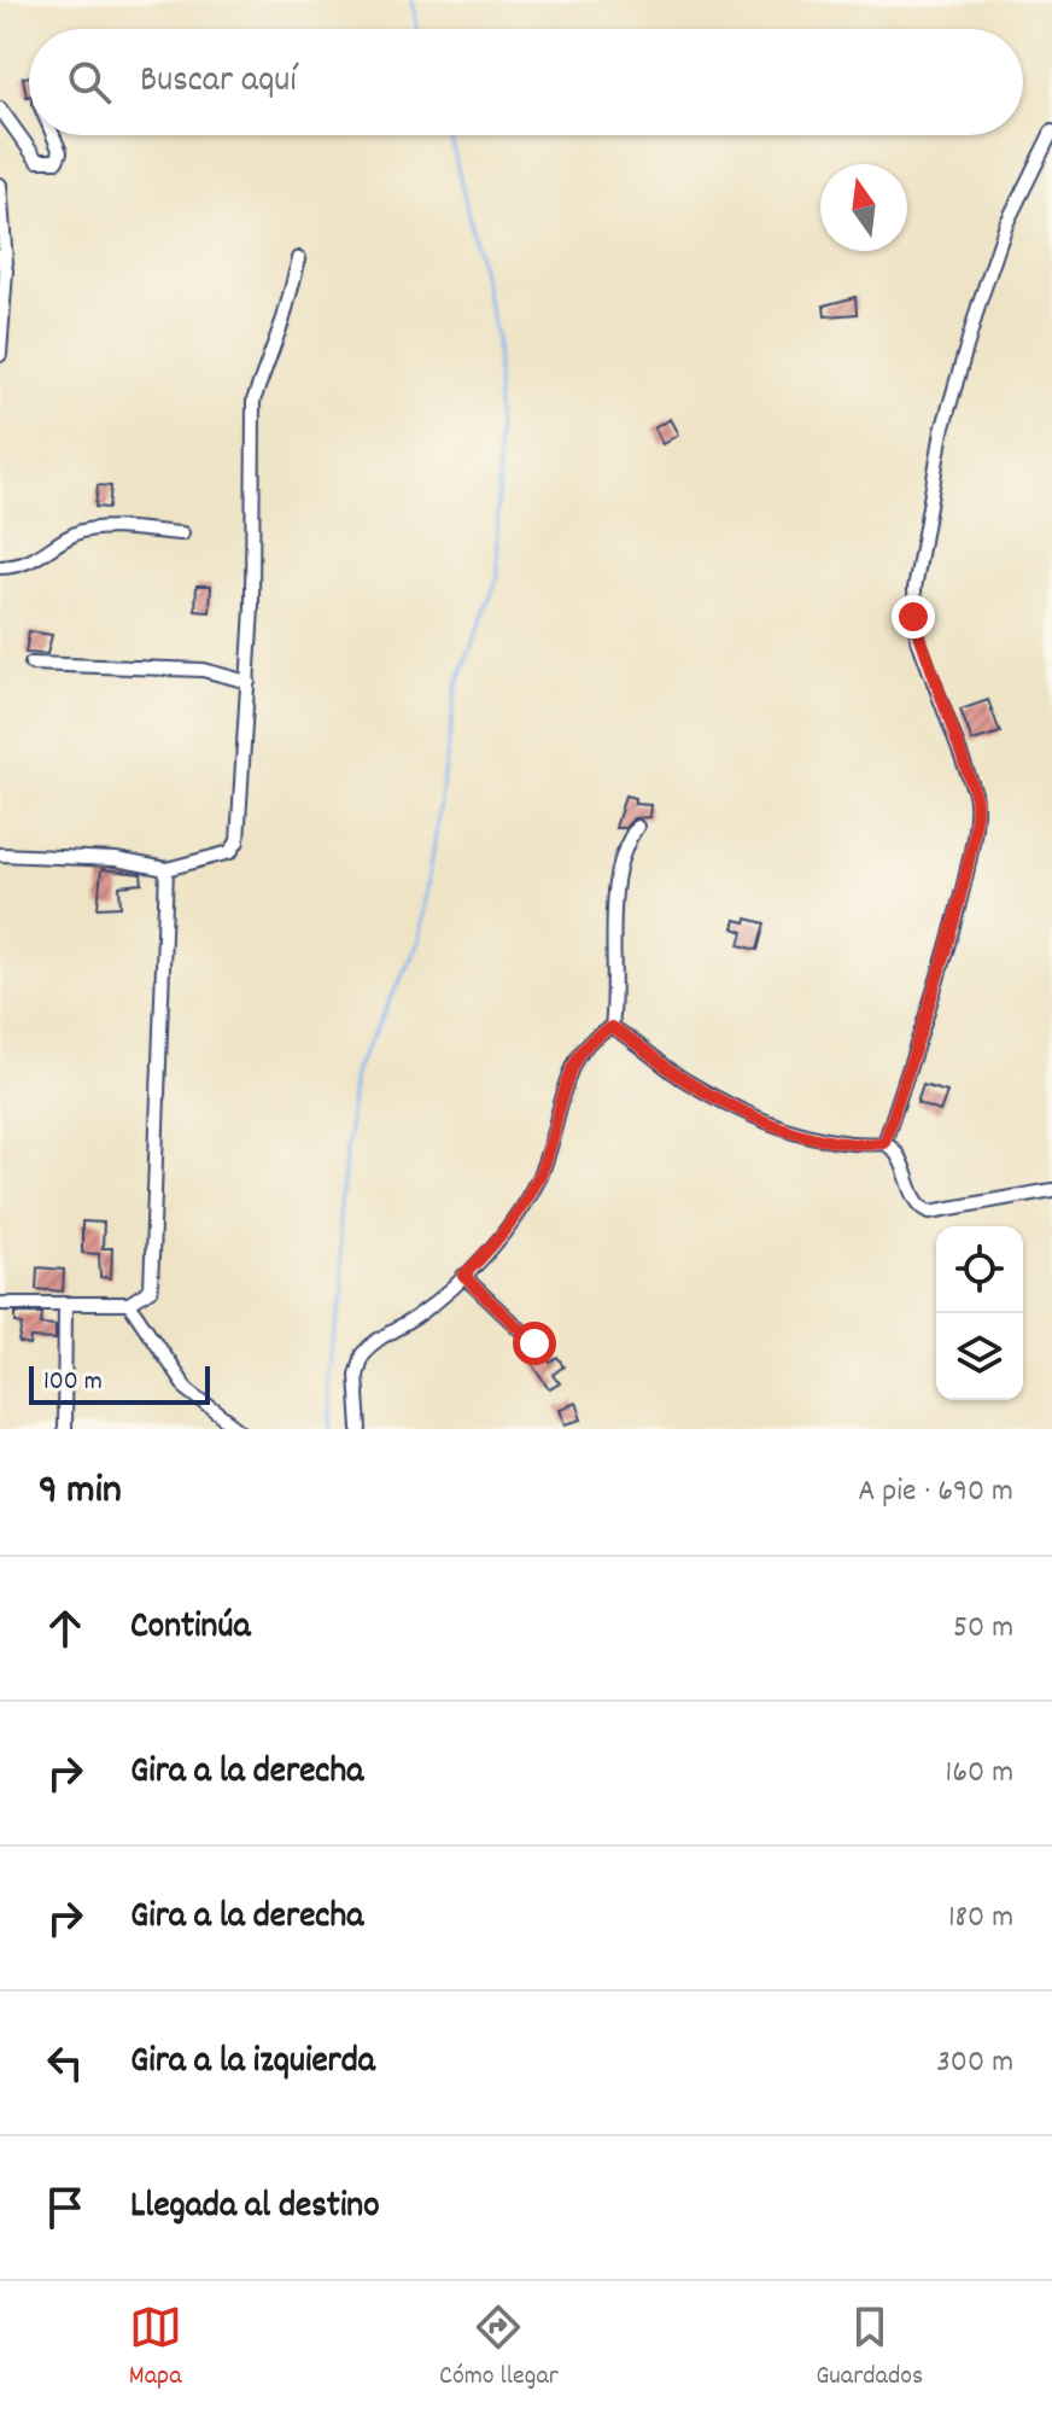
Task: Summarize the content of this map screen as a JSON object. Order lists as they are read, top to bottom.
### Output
{
  "scale_bar": "100 m",
  "north": "top",
  "page": {
    "search": "Buscar aquí",
    "scale": "100 m",
    "heading": ["9 min", "A pie · 690 m"],
    "list": [
      ["Continúa", "50 m"],
      ["Gira a la derecha", "160 m"],
      ["Gira a la derecha", "180 m"],
      ["Gira a la izquierda", "300 m"],
      "Llegada al destino"
    ],
    "nav": ["Mapa", "Cómo llegar", "Guardados"]
  }
}
